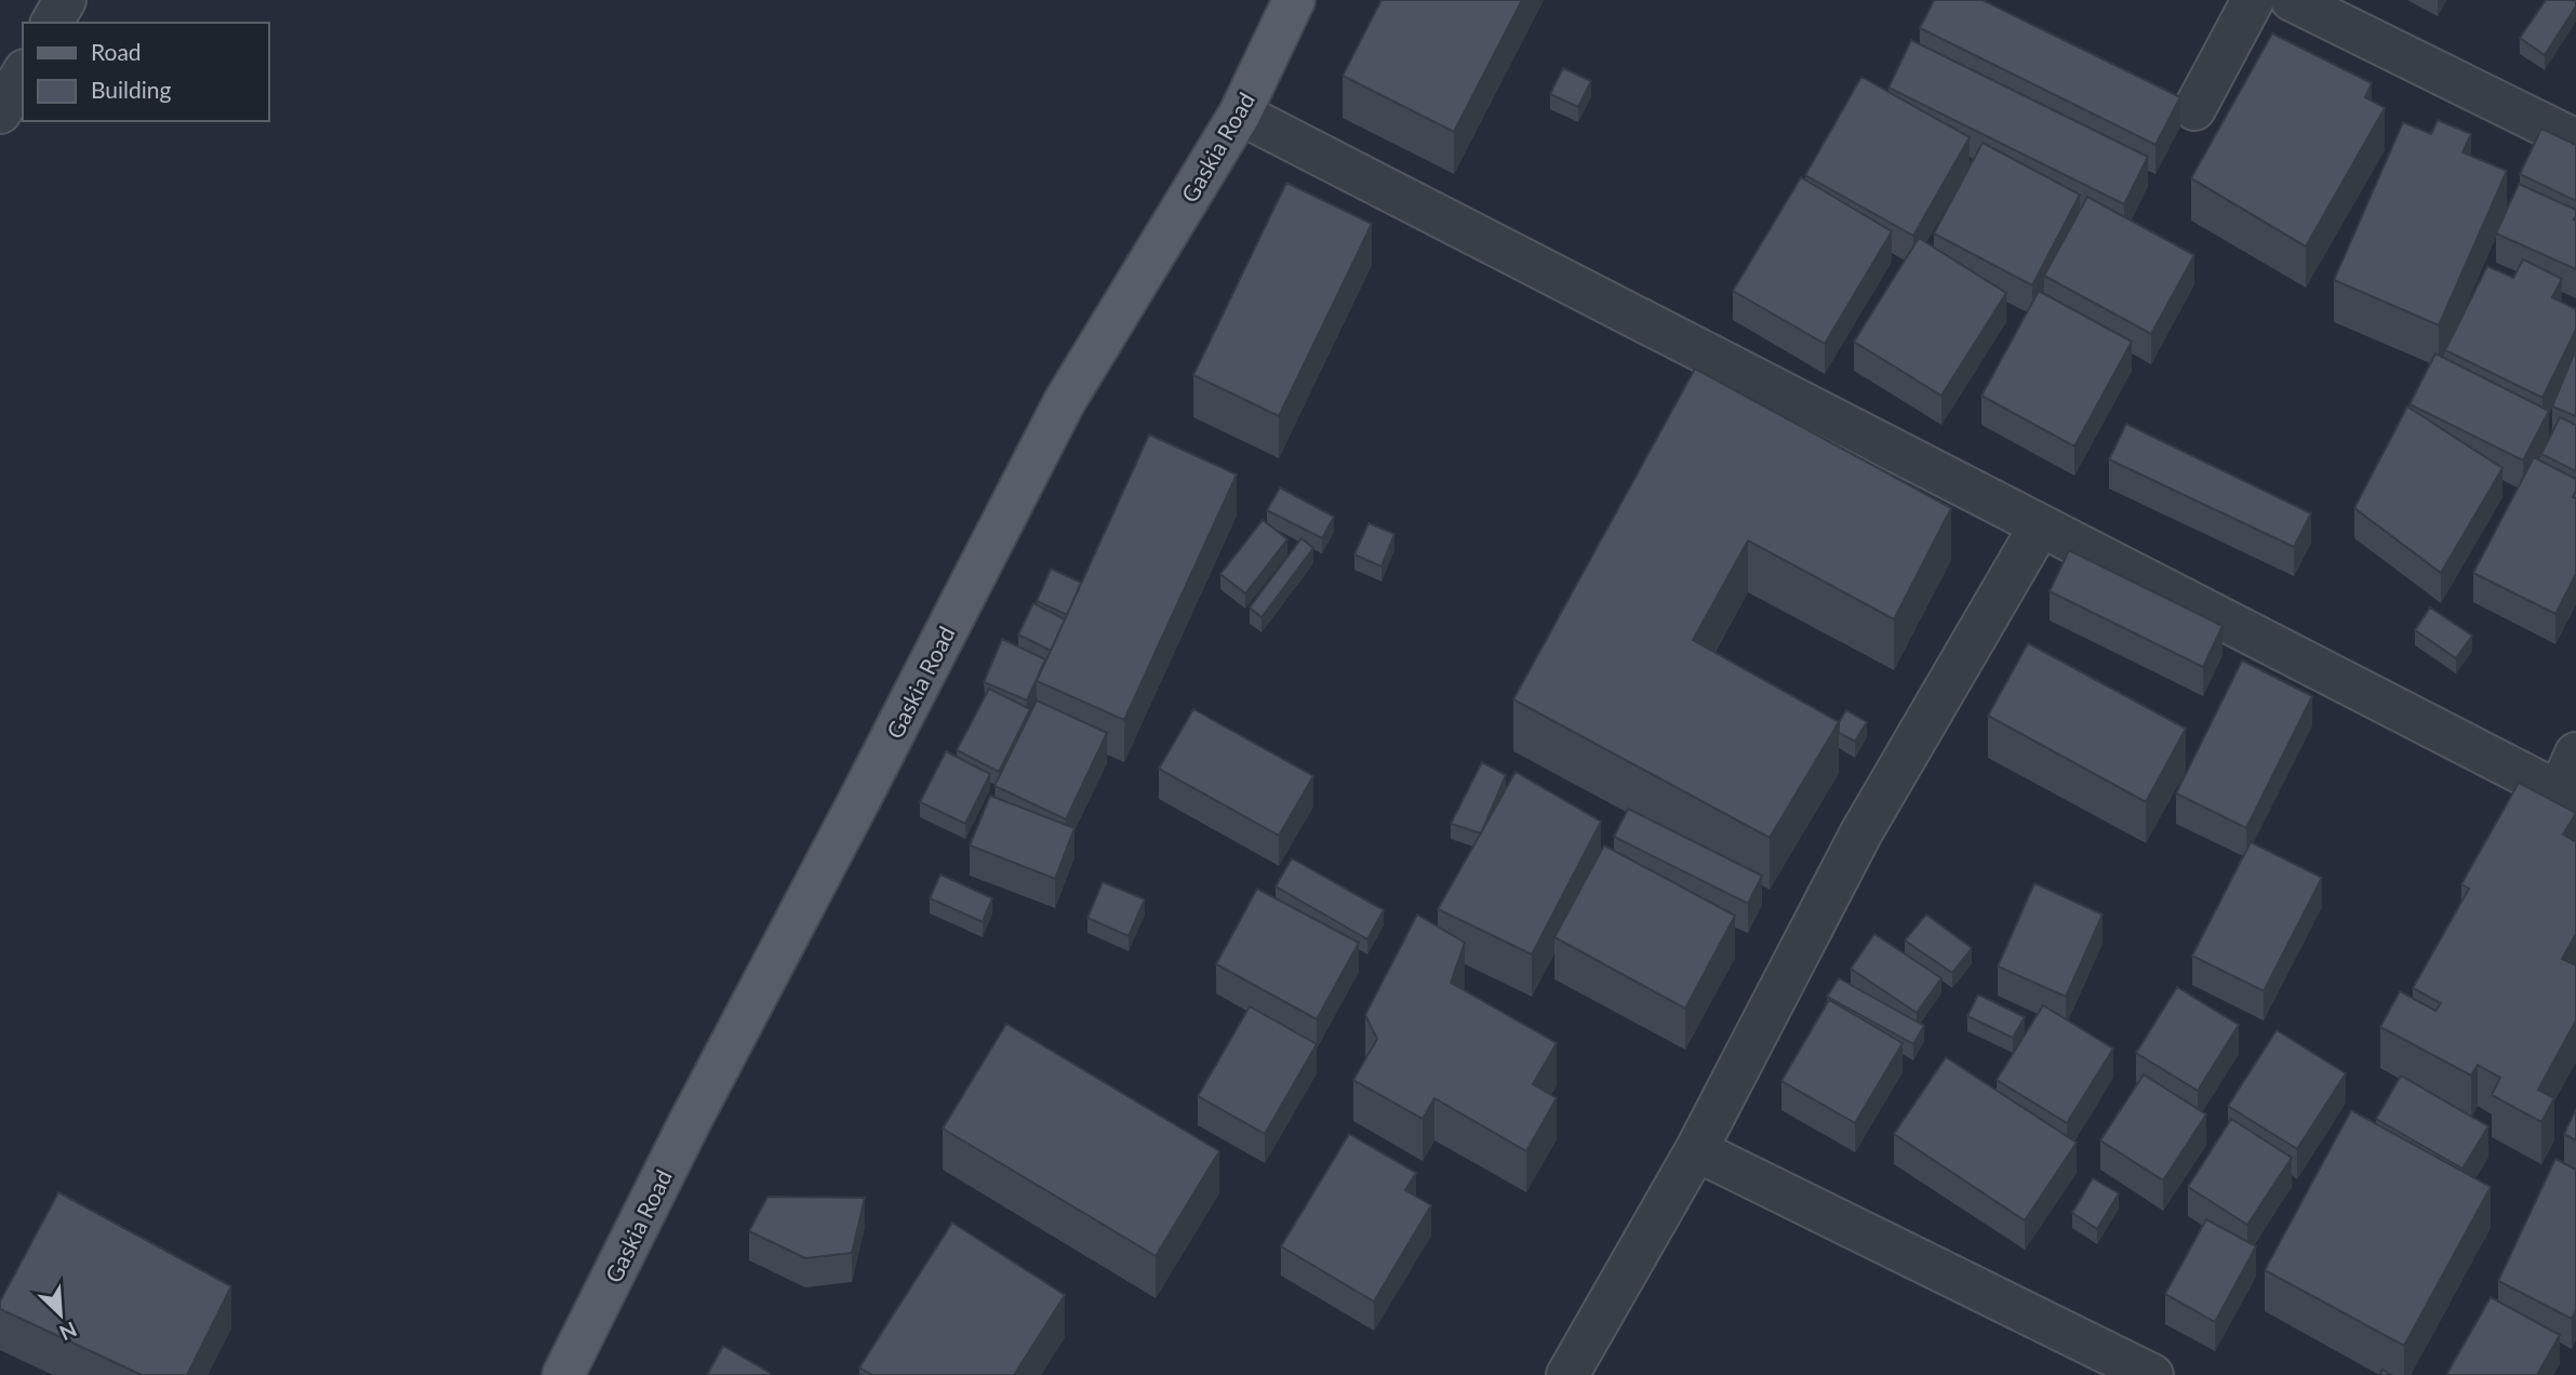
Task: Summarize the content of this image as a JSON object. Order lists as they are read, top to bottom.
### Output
{
  "streets": {
    "main road": ["Gaskia Road"]
  },
  "legend": ["Road", "Building"],
  "north": "bottom right"
}
